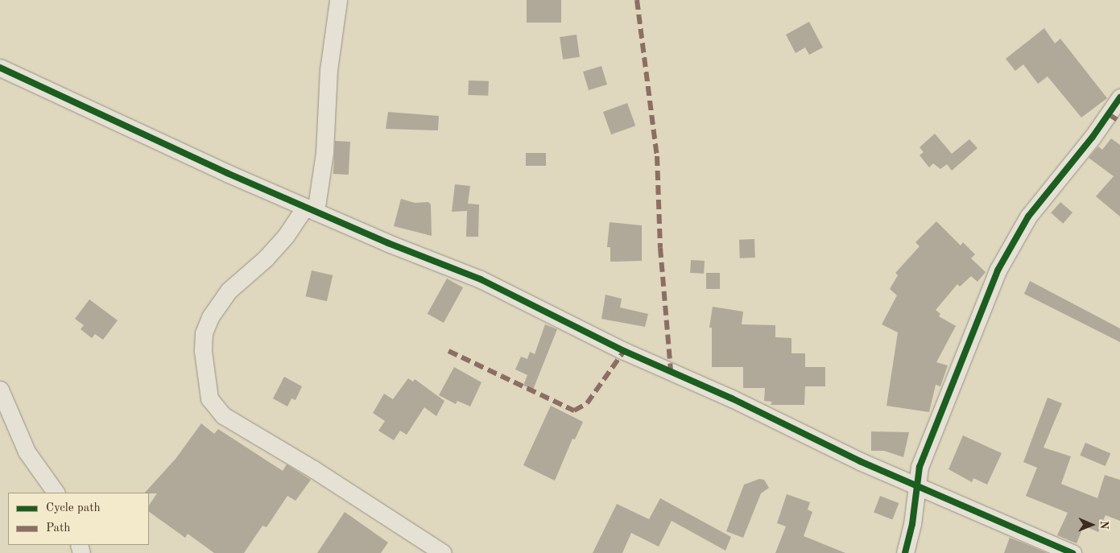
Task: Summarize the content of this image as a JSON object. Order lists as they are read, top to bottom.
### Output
{
  "legend": ["Cycle path", "Path"],
  "north": "right"
}
